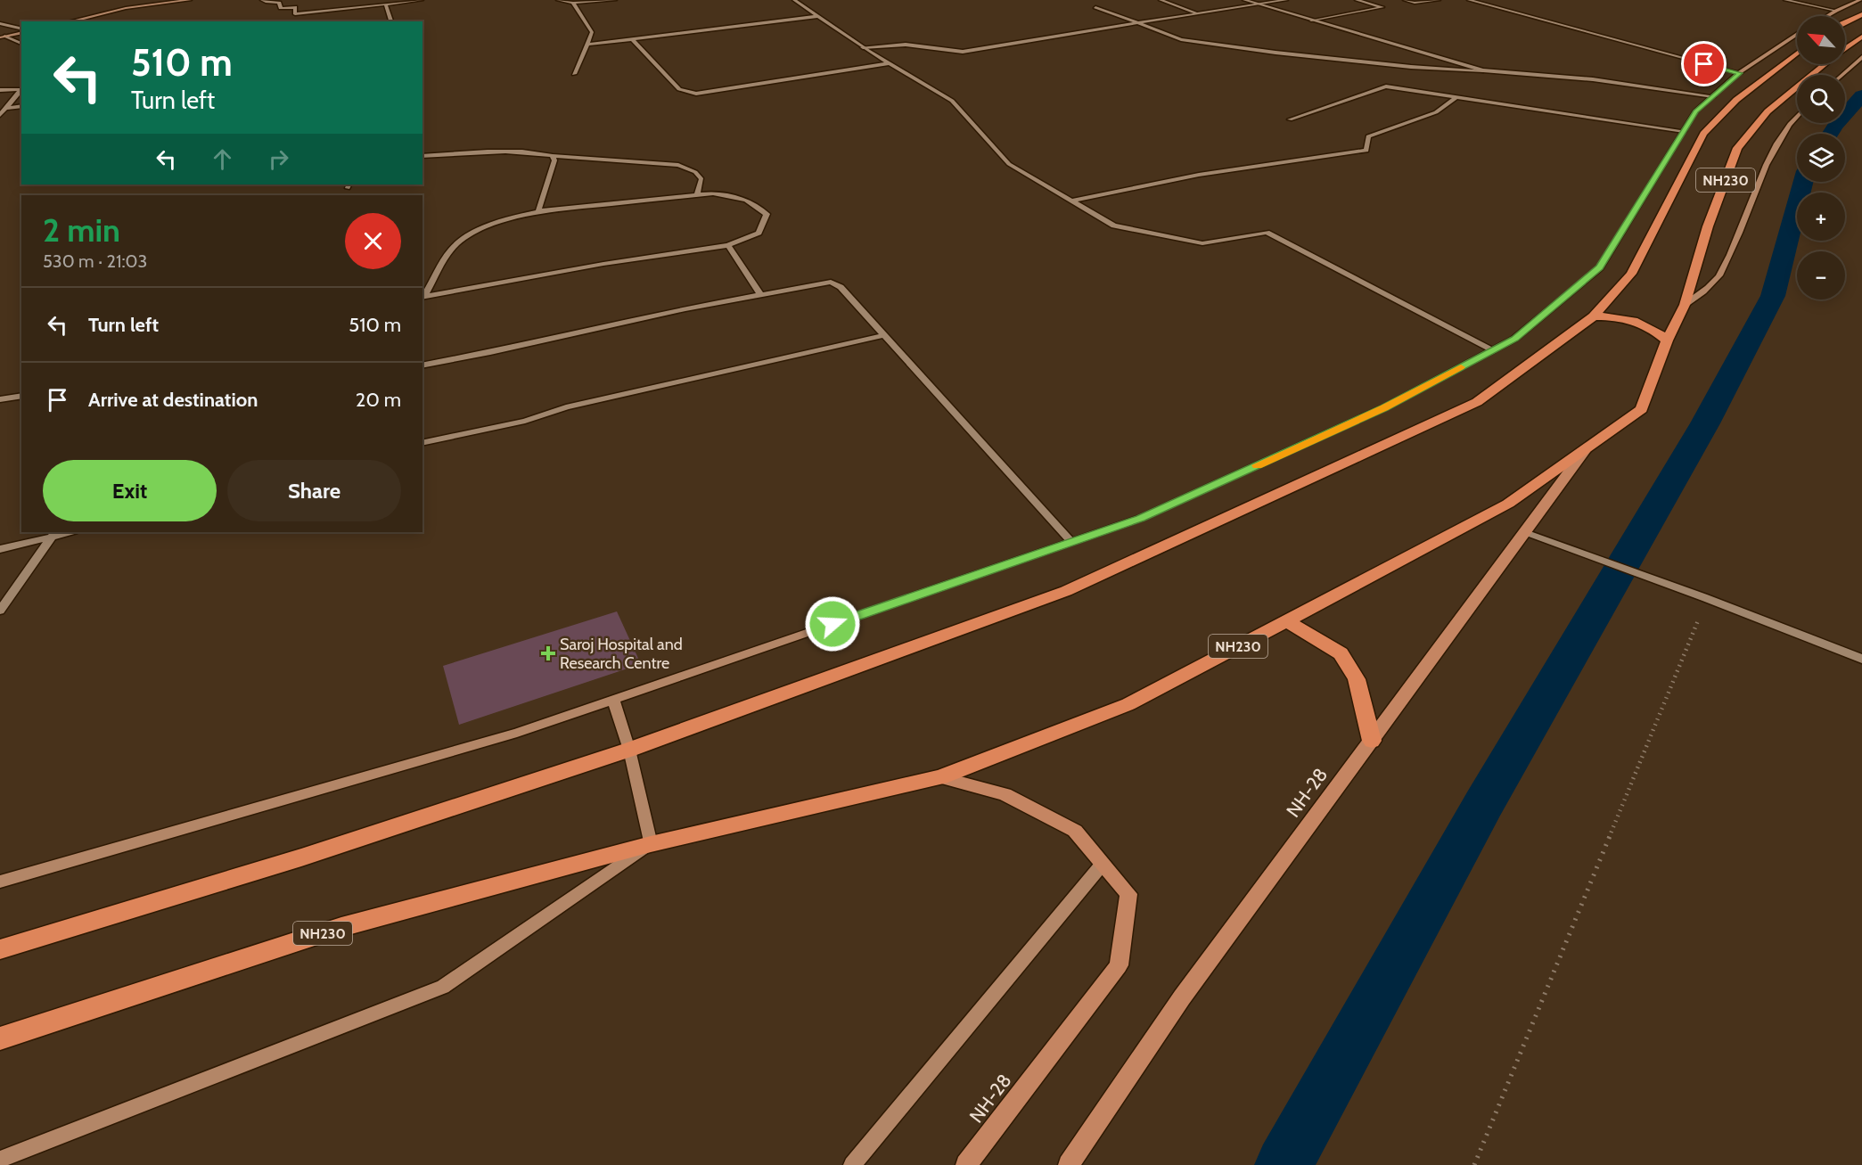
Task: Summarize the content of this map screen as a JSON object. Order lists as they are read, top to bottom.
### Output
{
  "streets": {
    "highway": ["NH230"],
    "main road": ["NH-28"]
  },
  "crossings": [
    ["NH230", "NH-28"]
  ],
  "places": {
    "health": ["Saroj Hospital and Research Centre"]
  },
  "north": "top left",
  "page": {
    "map_buttons": ["+", "−"],
    "turn": ["510 m", "Turn left"],
    "heading": ["2 min", "530 m · 21:03"],
    "list": [
      {
        "name": "Turn left",
        "value": "510 m"
      },
      {
        "name": "Arrive at destination",
        "value": "20 m"
      }
    ],
    "buttons": ["Exit", "Share"]
  }
}
